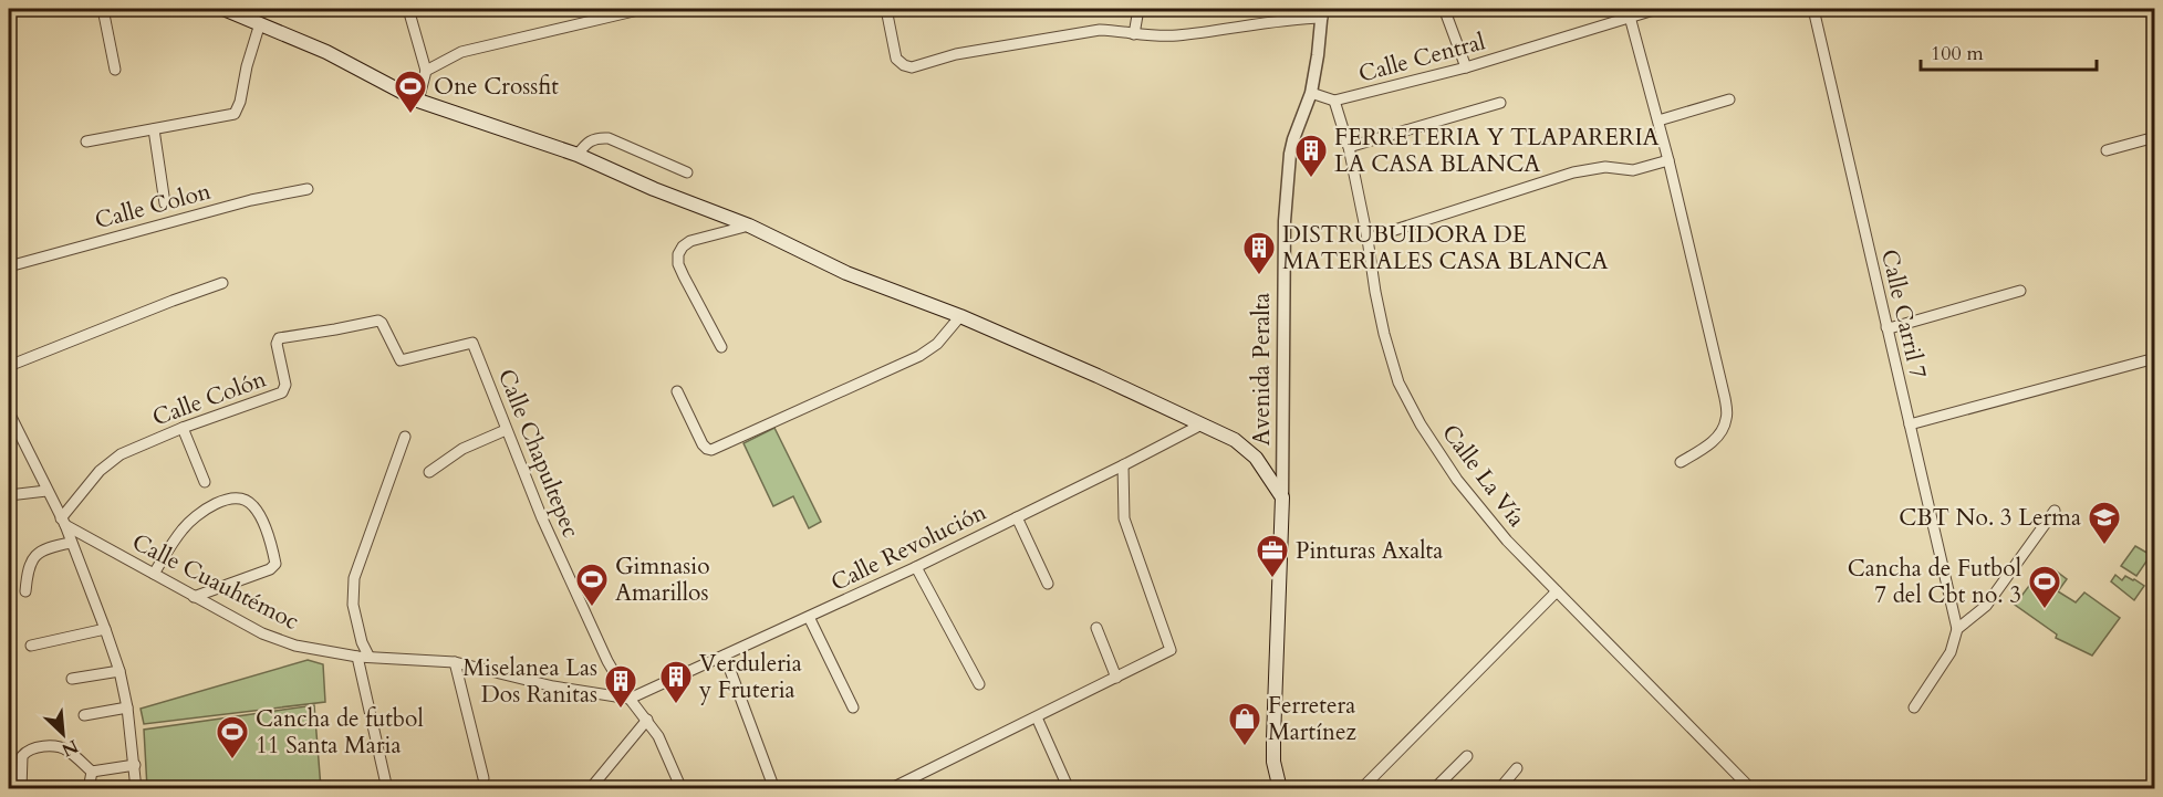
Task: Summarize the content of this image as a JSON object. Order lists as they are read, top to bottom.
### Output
{
  "streets": {
    "street": [
      "Calle Central",
      "Calle Colon",
      "Calle Carril 7",
      "Avenida Peralta",
      "Calle Colón",
      "Calle Chapultepec",
      "Calle La Vía",
      "Calle Revolución",
      "Calle Cuauhtémoc"
    ]
  },
  "crossings": [
    ["Calle Central", "Avenida Peralta"],
    ["Calle Central", "Calle La Vía"],
    ["Calle Colón", "Calle Chapultepec"],
    ["Calle Colón", "Calle Cuauhtémoc"],
    ["Calle Chapultepec", "Calle Revolución"],
    ["Calle Chapultepec", "Calle Cuauhtémoc"],
    ["Calle Revolución", "Calle Cuauhtémoc"]
  ],
  "places": {
    "sports": [
      "One Crossfit",
      "Gimnasio Amarillos",
      "Cancha de Futbol 7 del Cbt no. 3",
      "Cancha de futbol 11 Santa Maria"
    ],
    "building": [
      "FERRETERIA Y TLAPARERIA LA CASA BLANCA",
      "DISTRUBUIDORA DE MATERIALES CASA BLANCA",
      "Verduleria y Fruteria",
      "Miselanea Las Dos Ranitas"
    ],
    "school or university": ["CBT No. 3 Lerma"],
    "office": ["Pinturas Axalta"],
    "shop": ["Ferretera Martínez"]
  },
  "scale_bar": "100 m",
  "north": "bottom right"
}
